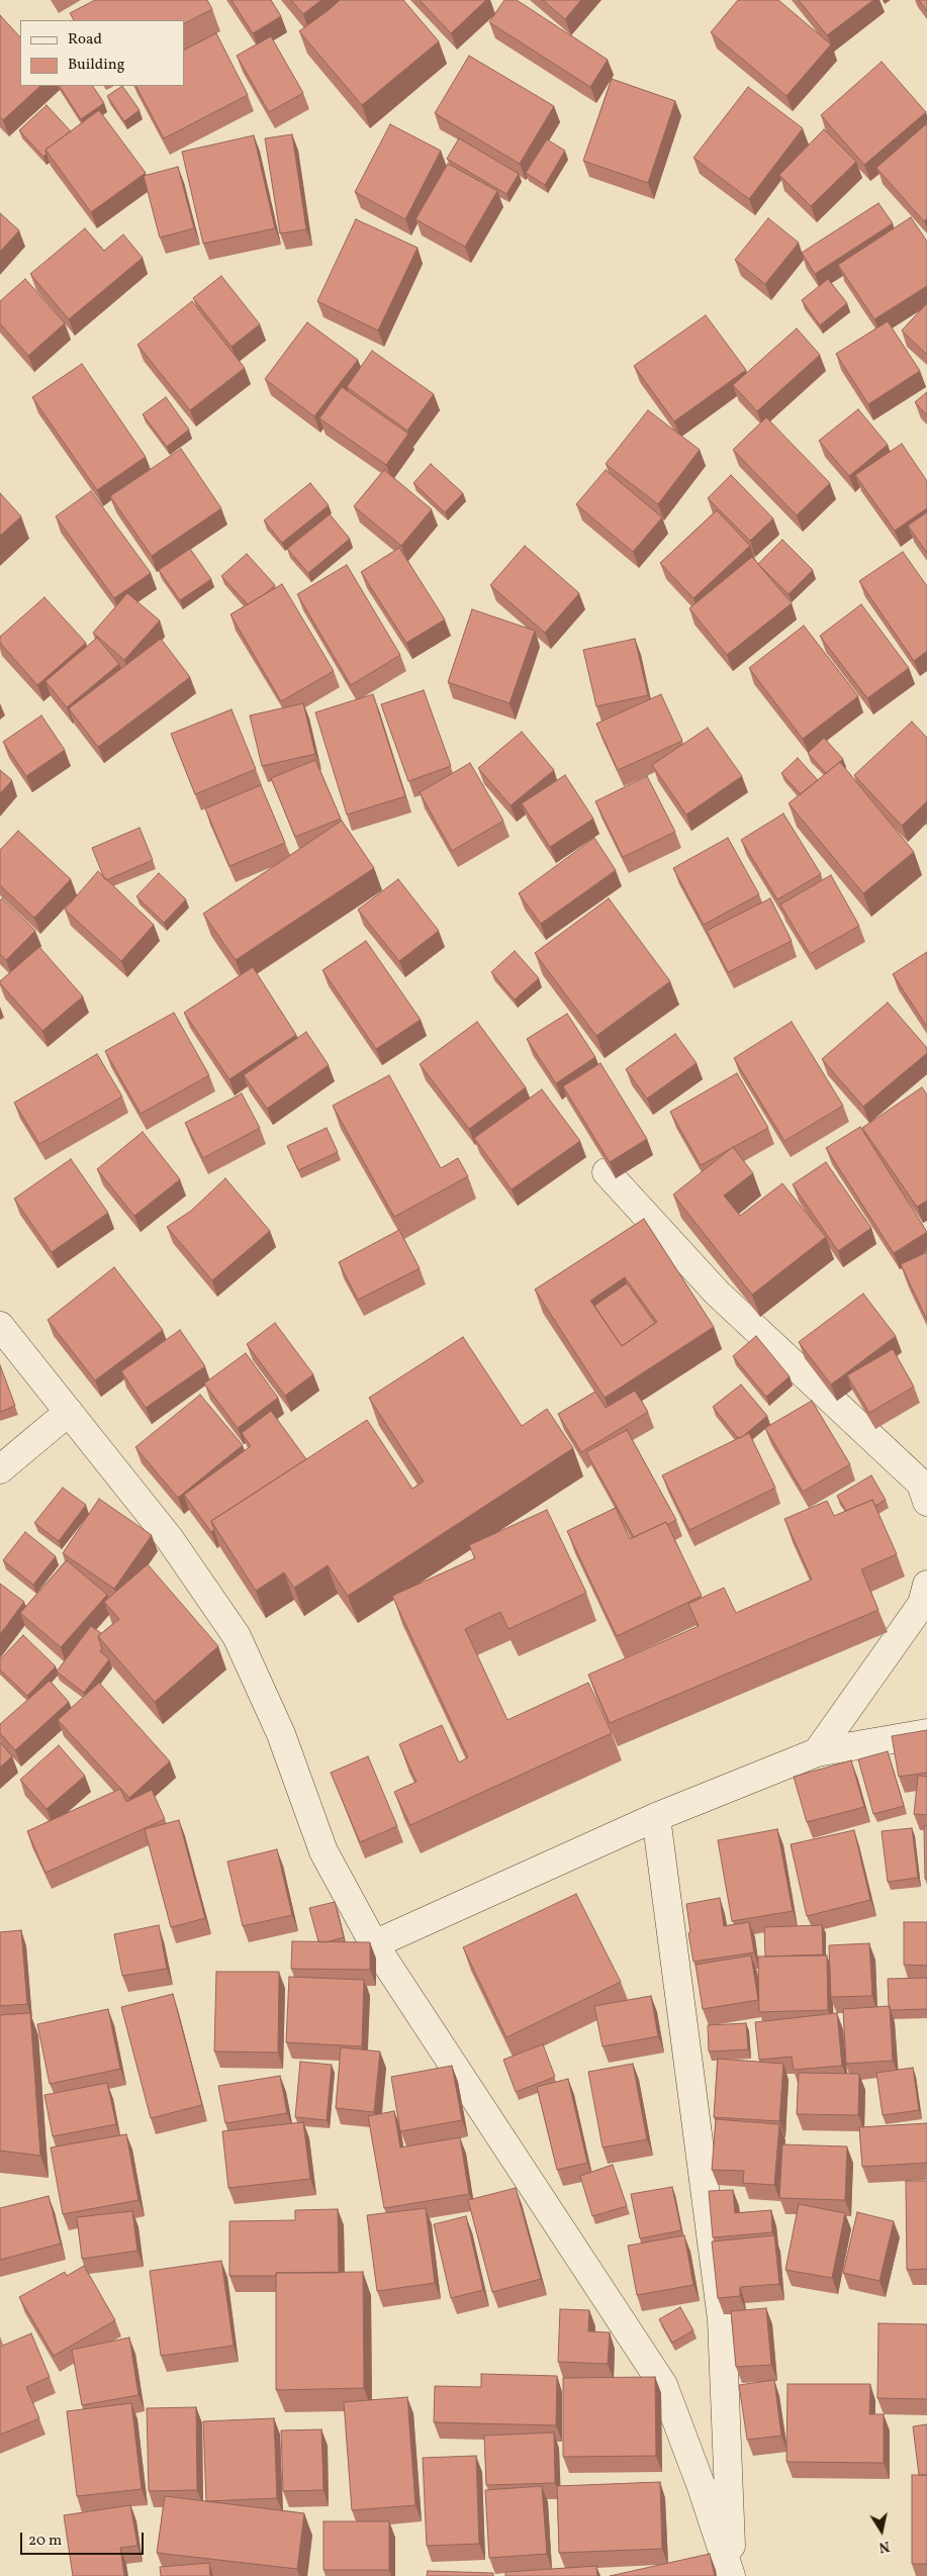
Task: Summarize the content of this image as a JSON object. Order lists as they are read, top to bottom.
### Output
{
  "legend": ["Road", "Building"],
  "scale_bar": "20 m",
  "north": "bottom"
}
